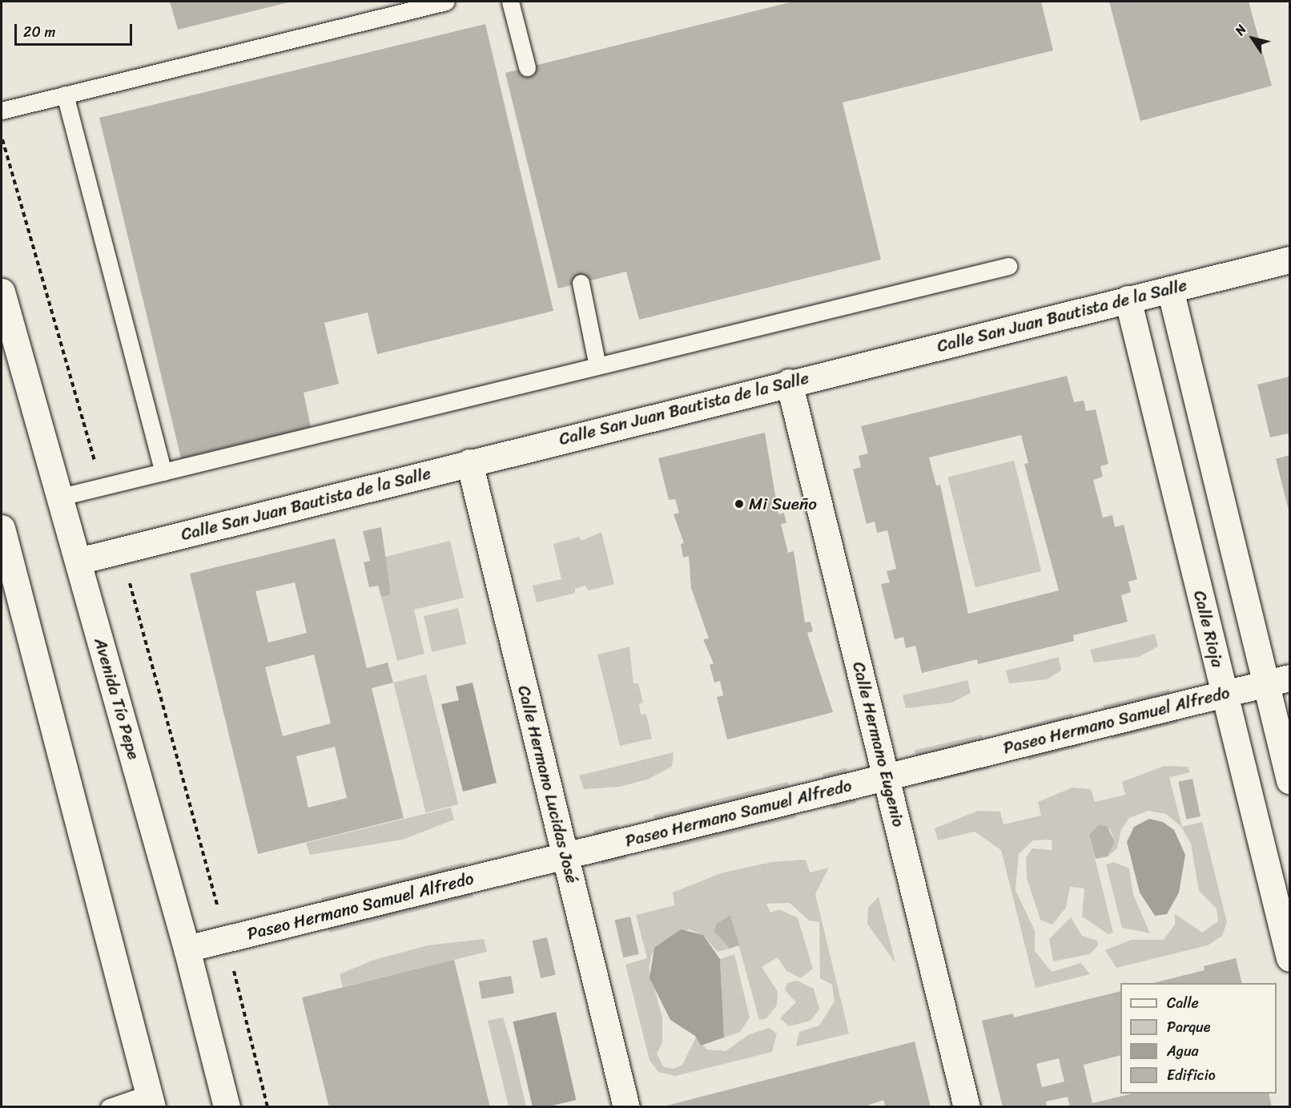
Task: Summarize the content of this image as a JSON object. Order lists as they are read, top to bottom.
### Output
{
  "streets": {
    "street": [
      "Calle San Juan Bautista de la Salle",
      "Calle Rioja",
      "Avenida Tío Pepe",
      "Paseo Hermano Samuel Alfredo",
      "Calle Hermano Eugenio",
      "Calle Hermano Lucidas José"
    ]
  },
  "crossings": [
    ["Calle San Juan Bautista de la Salle", "Calle Rioja"],
    ["Calle San Juan Bautista de la Salle", "Avenida Tío Pepe"],
    ["Calle San Juan Bautista de la Salle", "Calle Hermano Eugenio"],
    ["Calle San Juan Bautista de la Salle", "Calle Hermano Lucidas José"],
    ["Calle Rioja", "Paseo Hermano Samuel Alfredo"],
    ["Avenida Tío Pepe", "Paseo Hermano Samuel Alfredo"],
    ["Paseo Hermano Samuel Alfredo", "Calle Hermano Eugenio"],
    ["Paseo Hermano Samuel Alfredo", "Calle Hermano Lucidas José"]
  ],
  "places": ["Mi Sueño"],
  "legend": [
    "Calle",
    "Parque",
    "Agua",
    "Edificio"
  ],
  "scale_bar": "20 m",
  "north": "top left"
}
